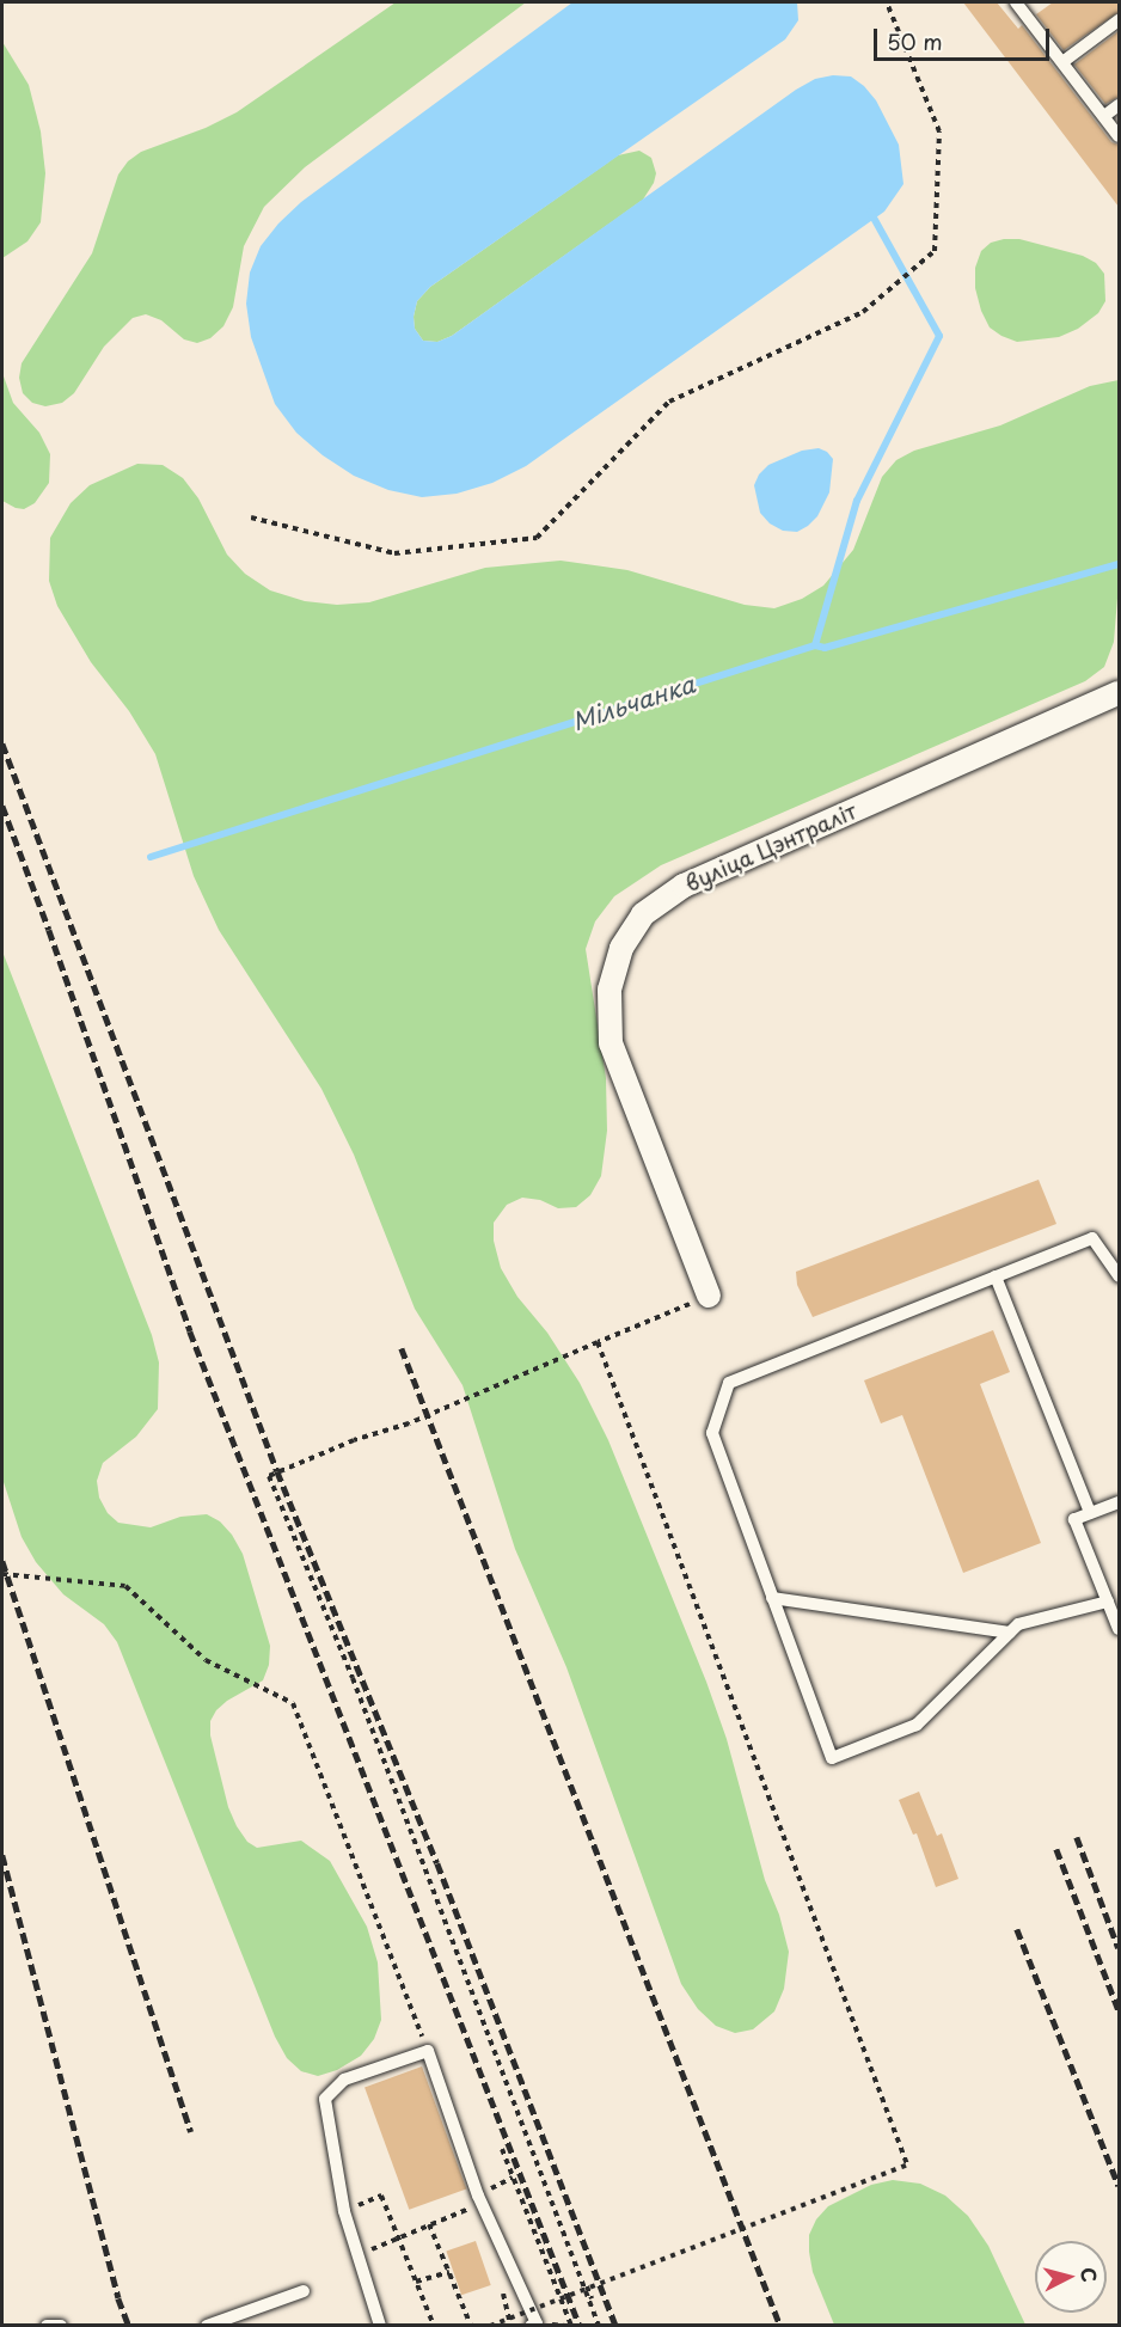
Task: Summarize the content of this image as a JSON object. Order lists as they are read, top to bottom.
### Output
{
  "streets": {
    "street": ["вуліца Цэнтраліт"]
  },
  "water": ["Мільчанка"],
  "scale_bar": "50 m",
  "north": "right"
}
